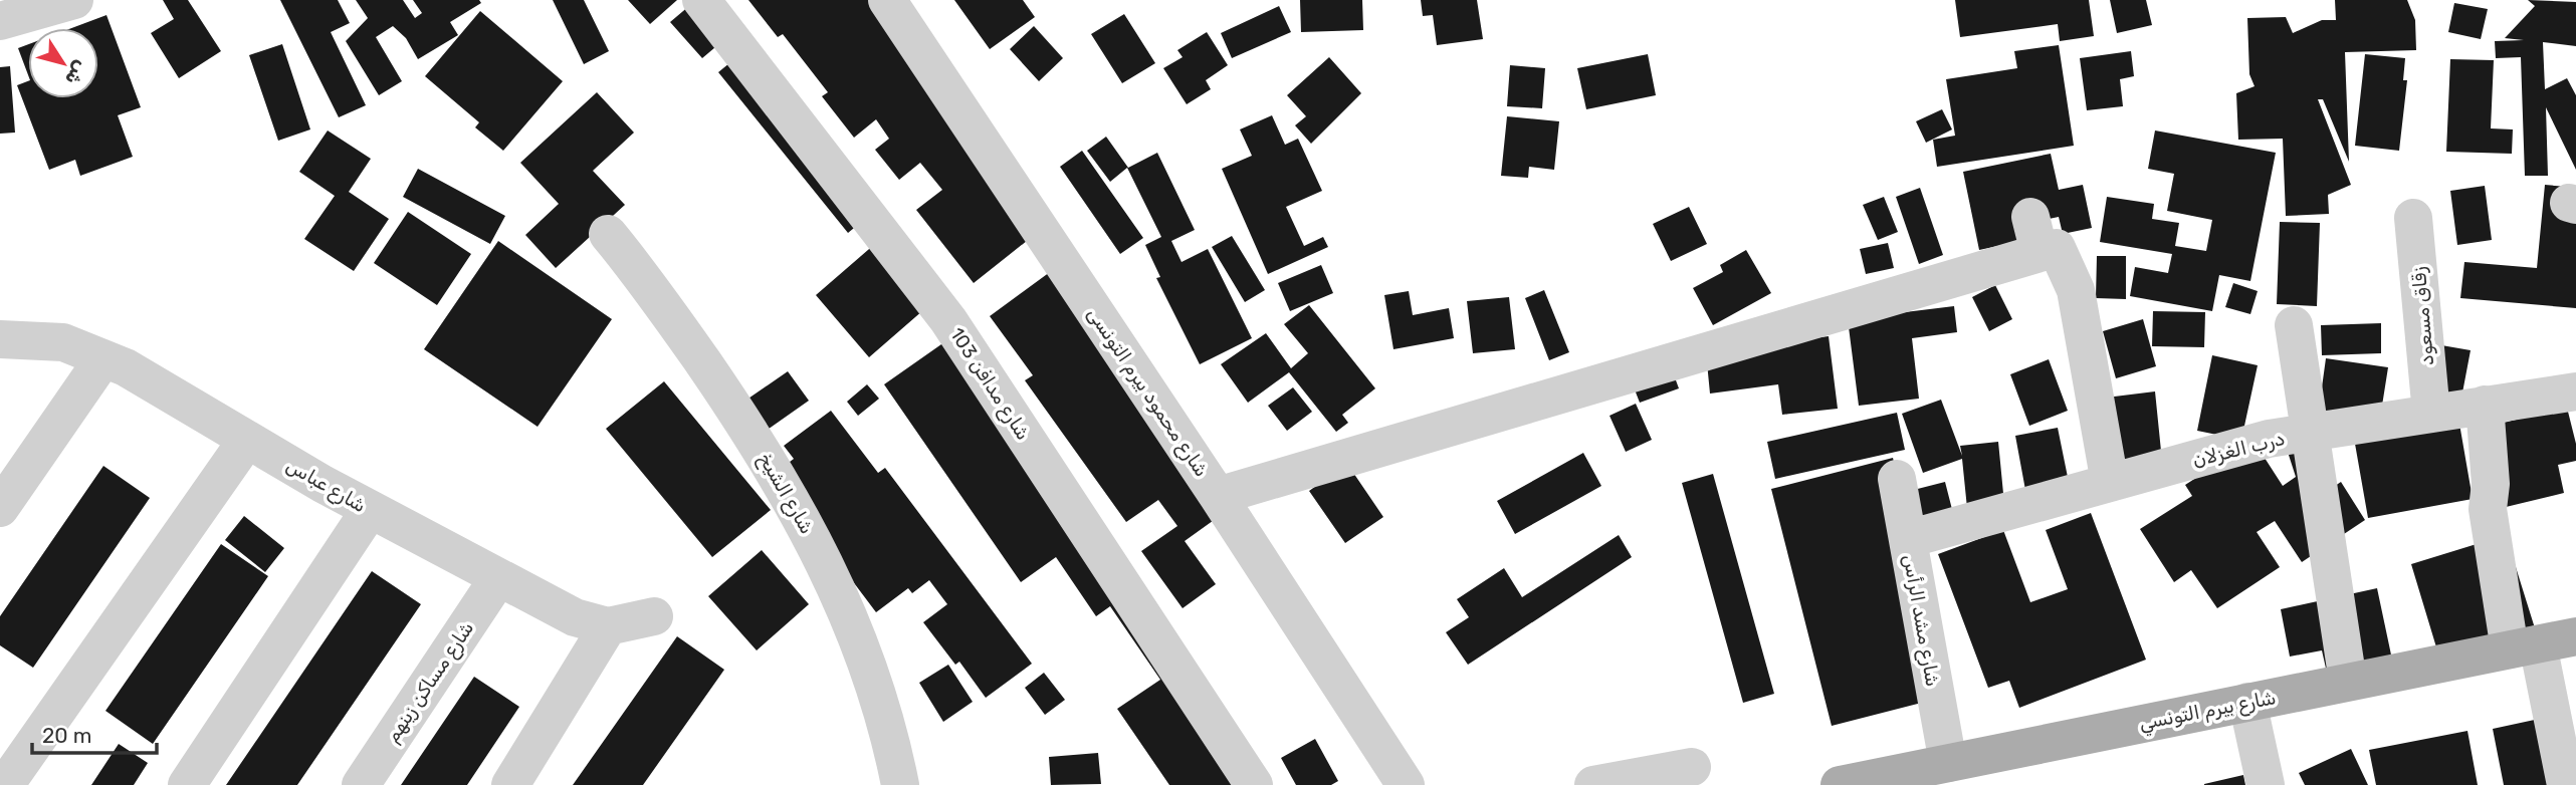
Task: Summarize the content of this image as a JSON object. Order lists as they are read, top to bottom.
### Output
{
  "streets": {
    "main road": ["شارع بيرم التونسي"],
    "street": [
      "زقاق مسعود",
      "شارع مدافن 103",
      "شارع محمود بيرم التونسى",
      "درب الغزلان",
      "شارع عباس",
      "شارع الشيخ",
      "شارع مشد الرأس",
      "شارع مساكن زينهم"
    ]
  },
  "crossings": [
    ["زقاق مسعود", "درب الغزلان"],
    ["درب الغزلان", "شارع مشد الرأس"],
    ["شارع عباس", "شارع مساكن زينهم"],
    ["شارع مشد الرأس", "شارع بيرم التونسي"]
  ],
  "scale_bar": "20 m",
  "north": "bottom right"
}
